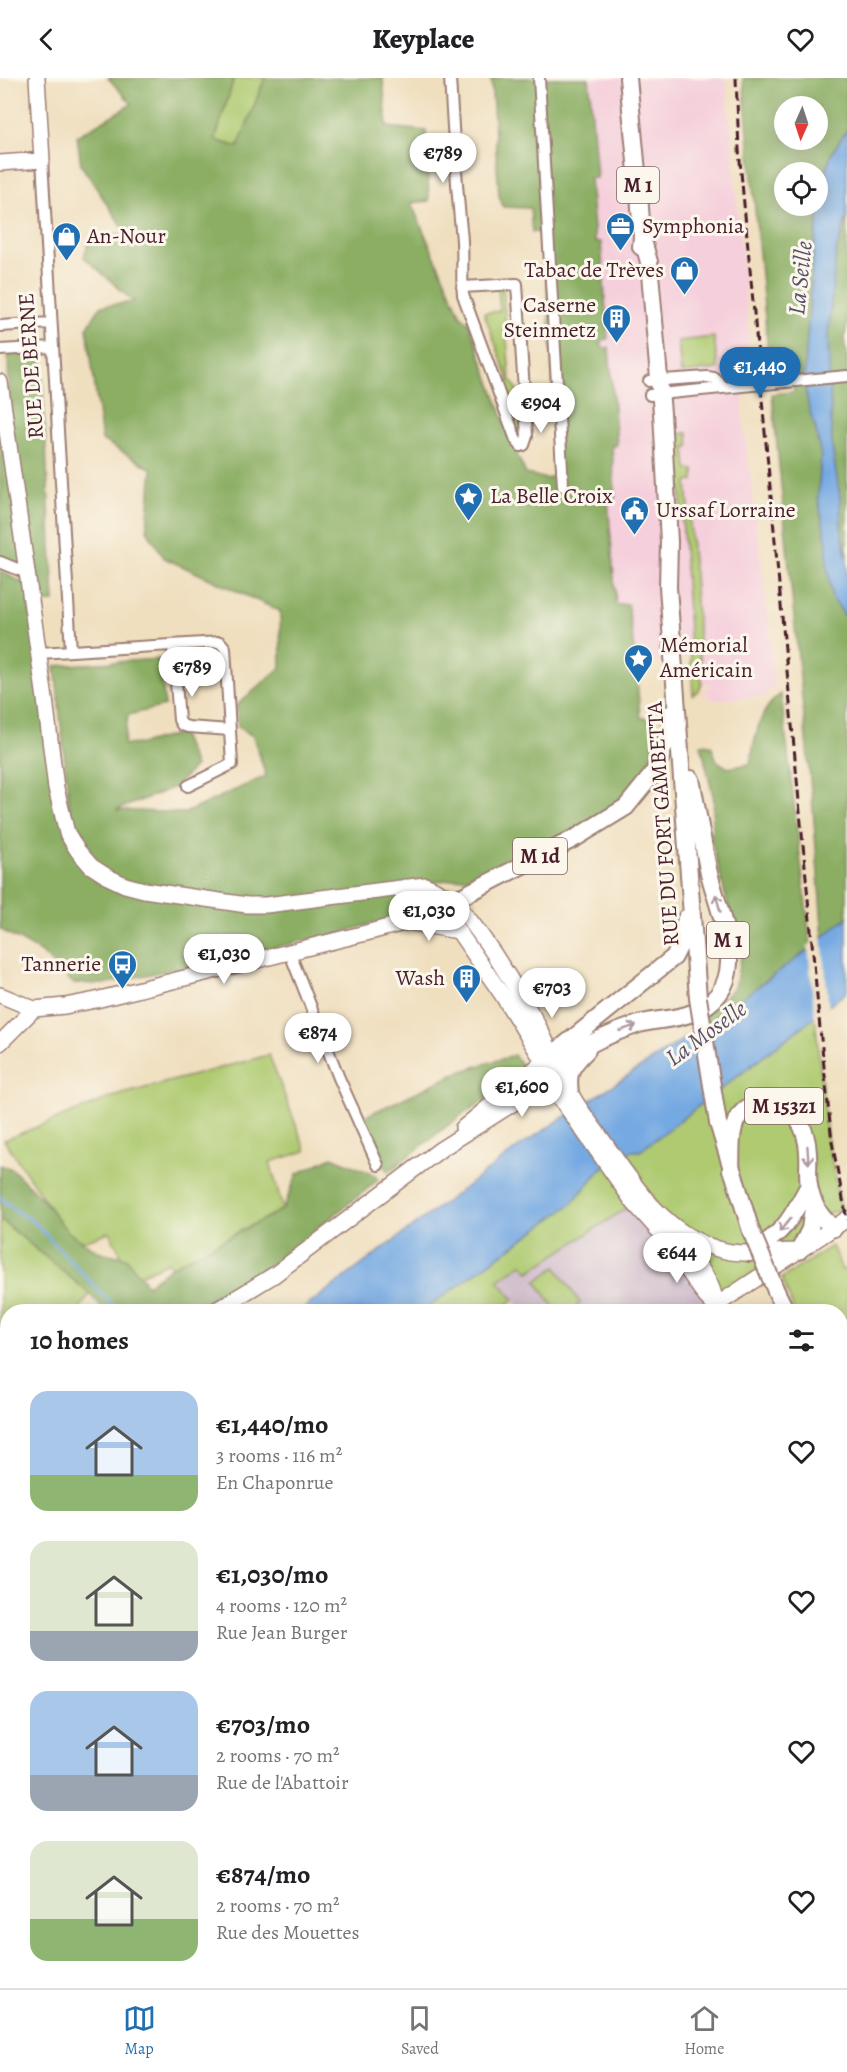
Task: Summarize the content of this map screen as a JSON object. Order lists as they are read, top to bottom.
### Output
{
  "streets": {
    "main road": [
      "M 1",
      "RUE DE BERNE",
      "RUE DU FORT GAMBETTA",
      "M 1d",
      "M 153z1"
    ]
  },
  "crossings": [
    ["M 1", "RUE DU FORT GAMBETTA"],
    ["M 1", "M 1d"],
    ["RUE DU FORT GAMBETTA", "M 1d"],
    ["RUE DU FORT GAMBETTA", "M 153z1"]
  ],
  "water": ["La Seille", "La Moselle"],
  "places": {
    "office": ["Symphonia"],
    "shop": ["An-Nour", "Tabac de Trèves"],
    "building": ["Caserne Steinmetz", "Wash"],
    "place": ["La Belle Croix", "Mémorial Américain"],
    "public building": ["Urssaf Lorraine"],
    "bus stop": ["Tannerie"]
  },
  "north": "bottom",
  "page": {
    "header": "Keyplace",
    "price": [
      "€789",
      "€1,440",
      "€904",
      "€789",
      "€1,030",
      "€1,030",
      "€703",
      "€874",
      "€1,600",
      "€644"
    ],
    "heading": "10 homes",
    "list": [
      {
        "name": "€1,440/mo",
        "note": "3 rooms · 116 m² · En Chaponrue"
      },
      {
        "name": "€1,030/mo",
        "note": "4 rooms · 120 m² · Rue Jean Burger"
      },
      {
        "name": "€703/mo",
        "note": "2 rooms · 70 m² · Rue de l'Abattoir"
      },
      {
        "name": "€874/mo",
        "note": "2 rooms · 70 m² · Rue des Mouettes"
      }
    ],
    "tabs": ["Map", "Saved", "Home"]
  }
}
